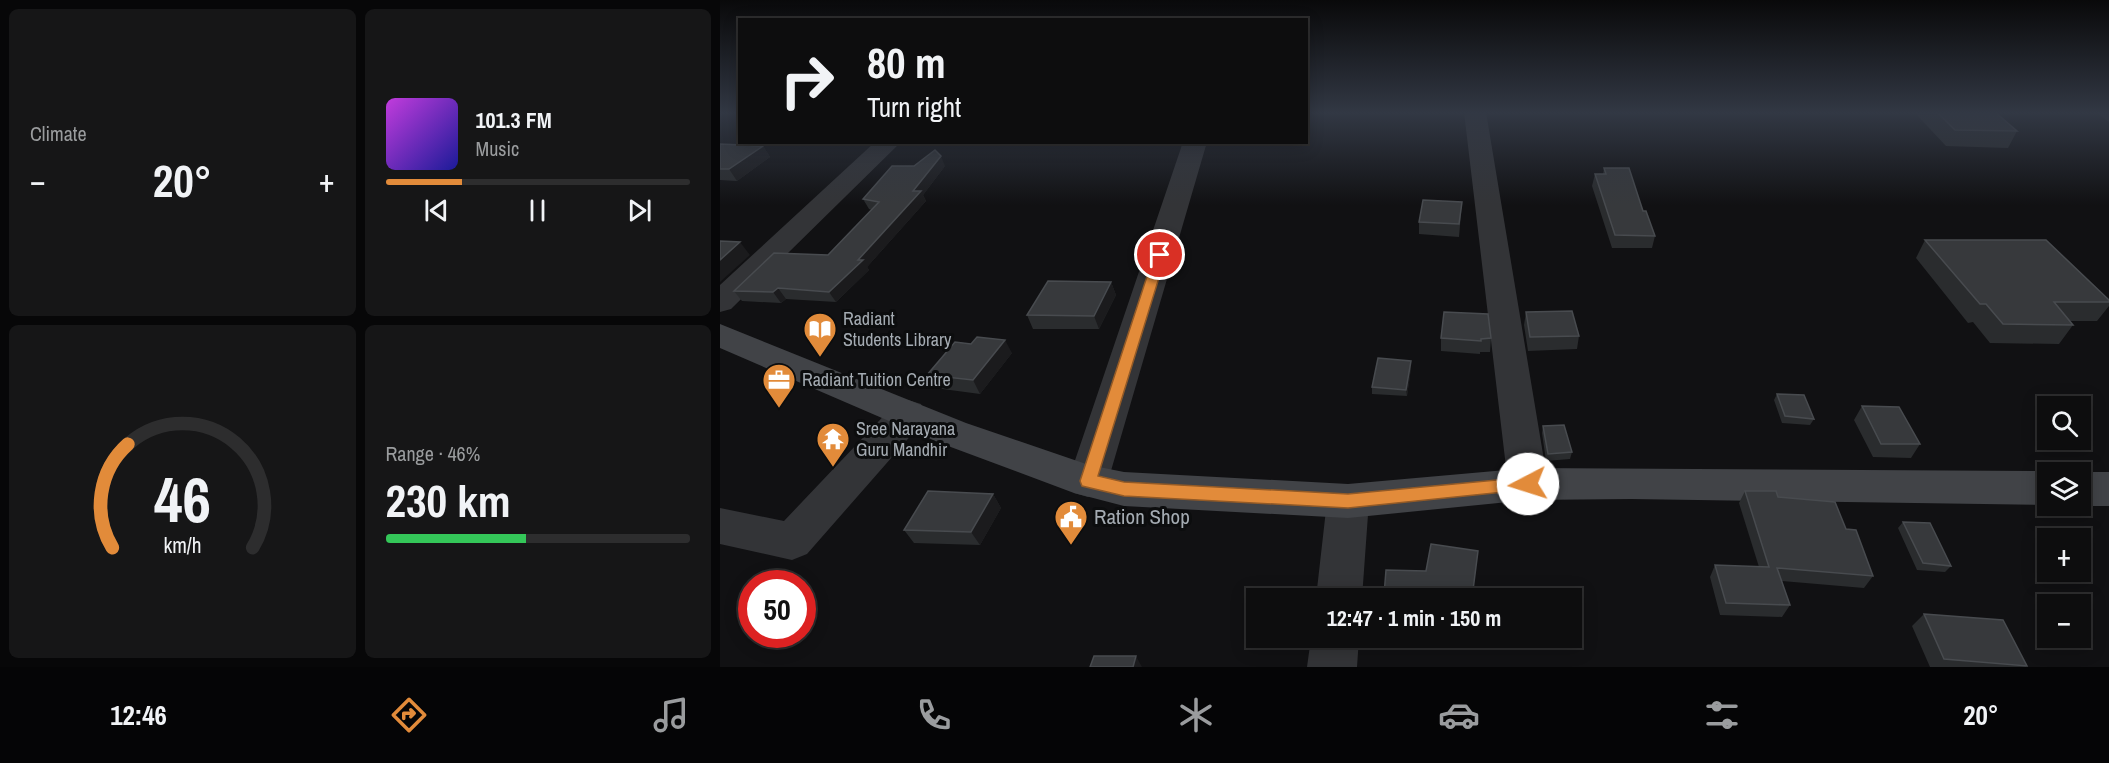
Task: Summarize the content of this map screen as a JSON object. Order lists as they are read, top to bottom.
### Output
{
  "places": {
    "library": ["Radiant Students Library"],
    "office": ["Radiant Tuition Centre"],
    "temple": ["Sree Narayana Guru Mandhir"],
    "public building": ["Ration Shop"]
  },
  "page": {
    "tile": [
      "Climate",
      ["Range · 46%", "230 km"]
    ],
    "turn": ["80 m", "Turn right"],
    "song": ["101.3 FM", "Music"],
    "heat": ["−", "20°", "+"],
    "map_buttons": ["+", "−"],
    "limit": "50",
    "trip": "12:47 · 1 min · 150 m",
    "tabs": ["12:46", "20°"],
    "gauge": ["46", "km/h"]
  }
}
